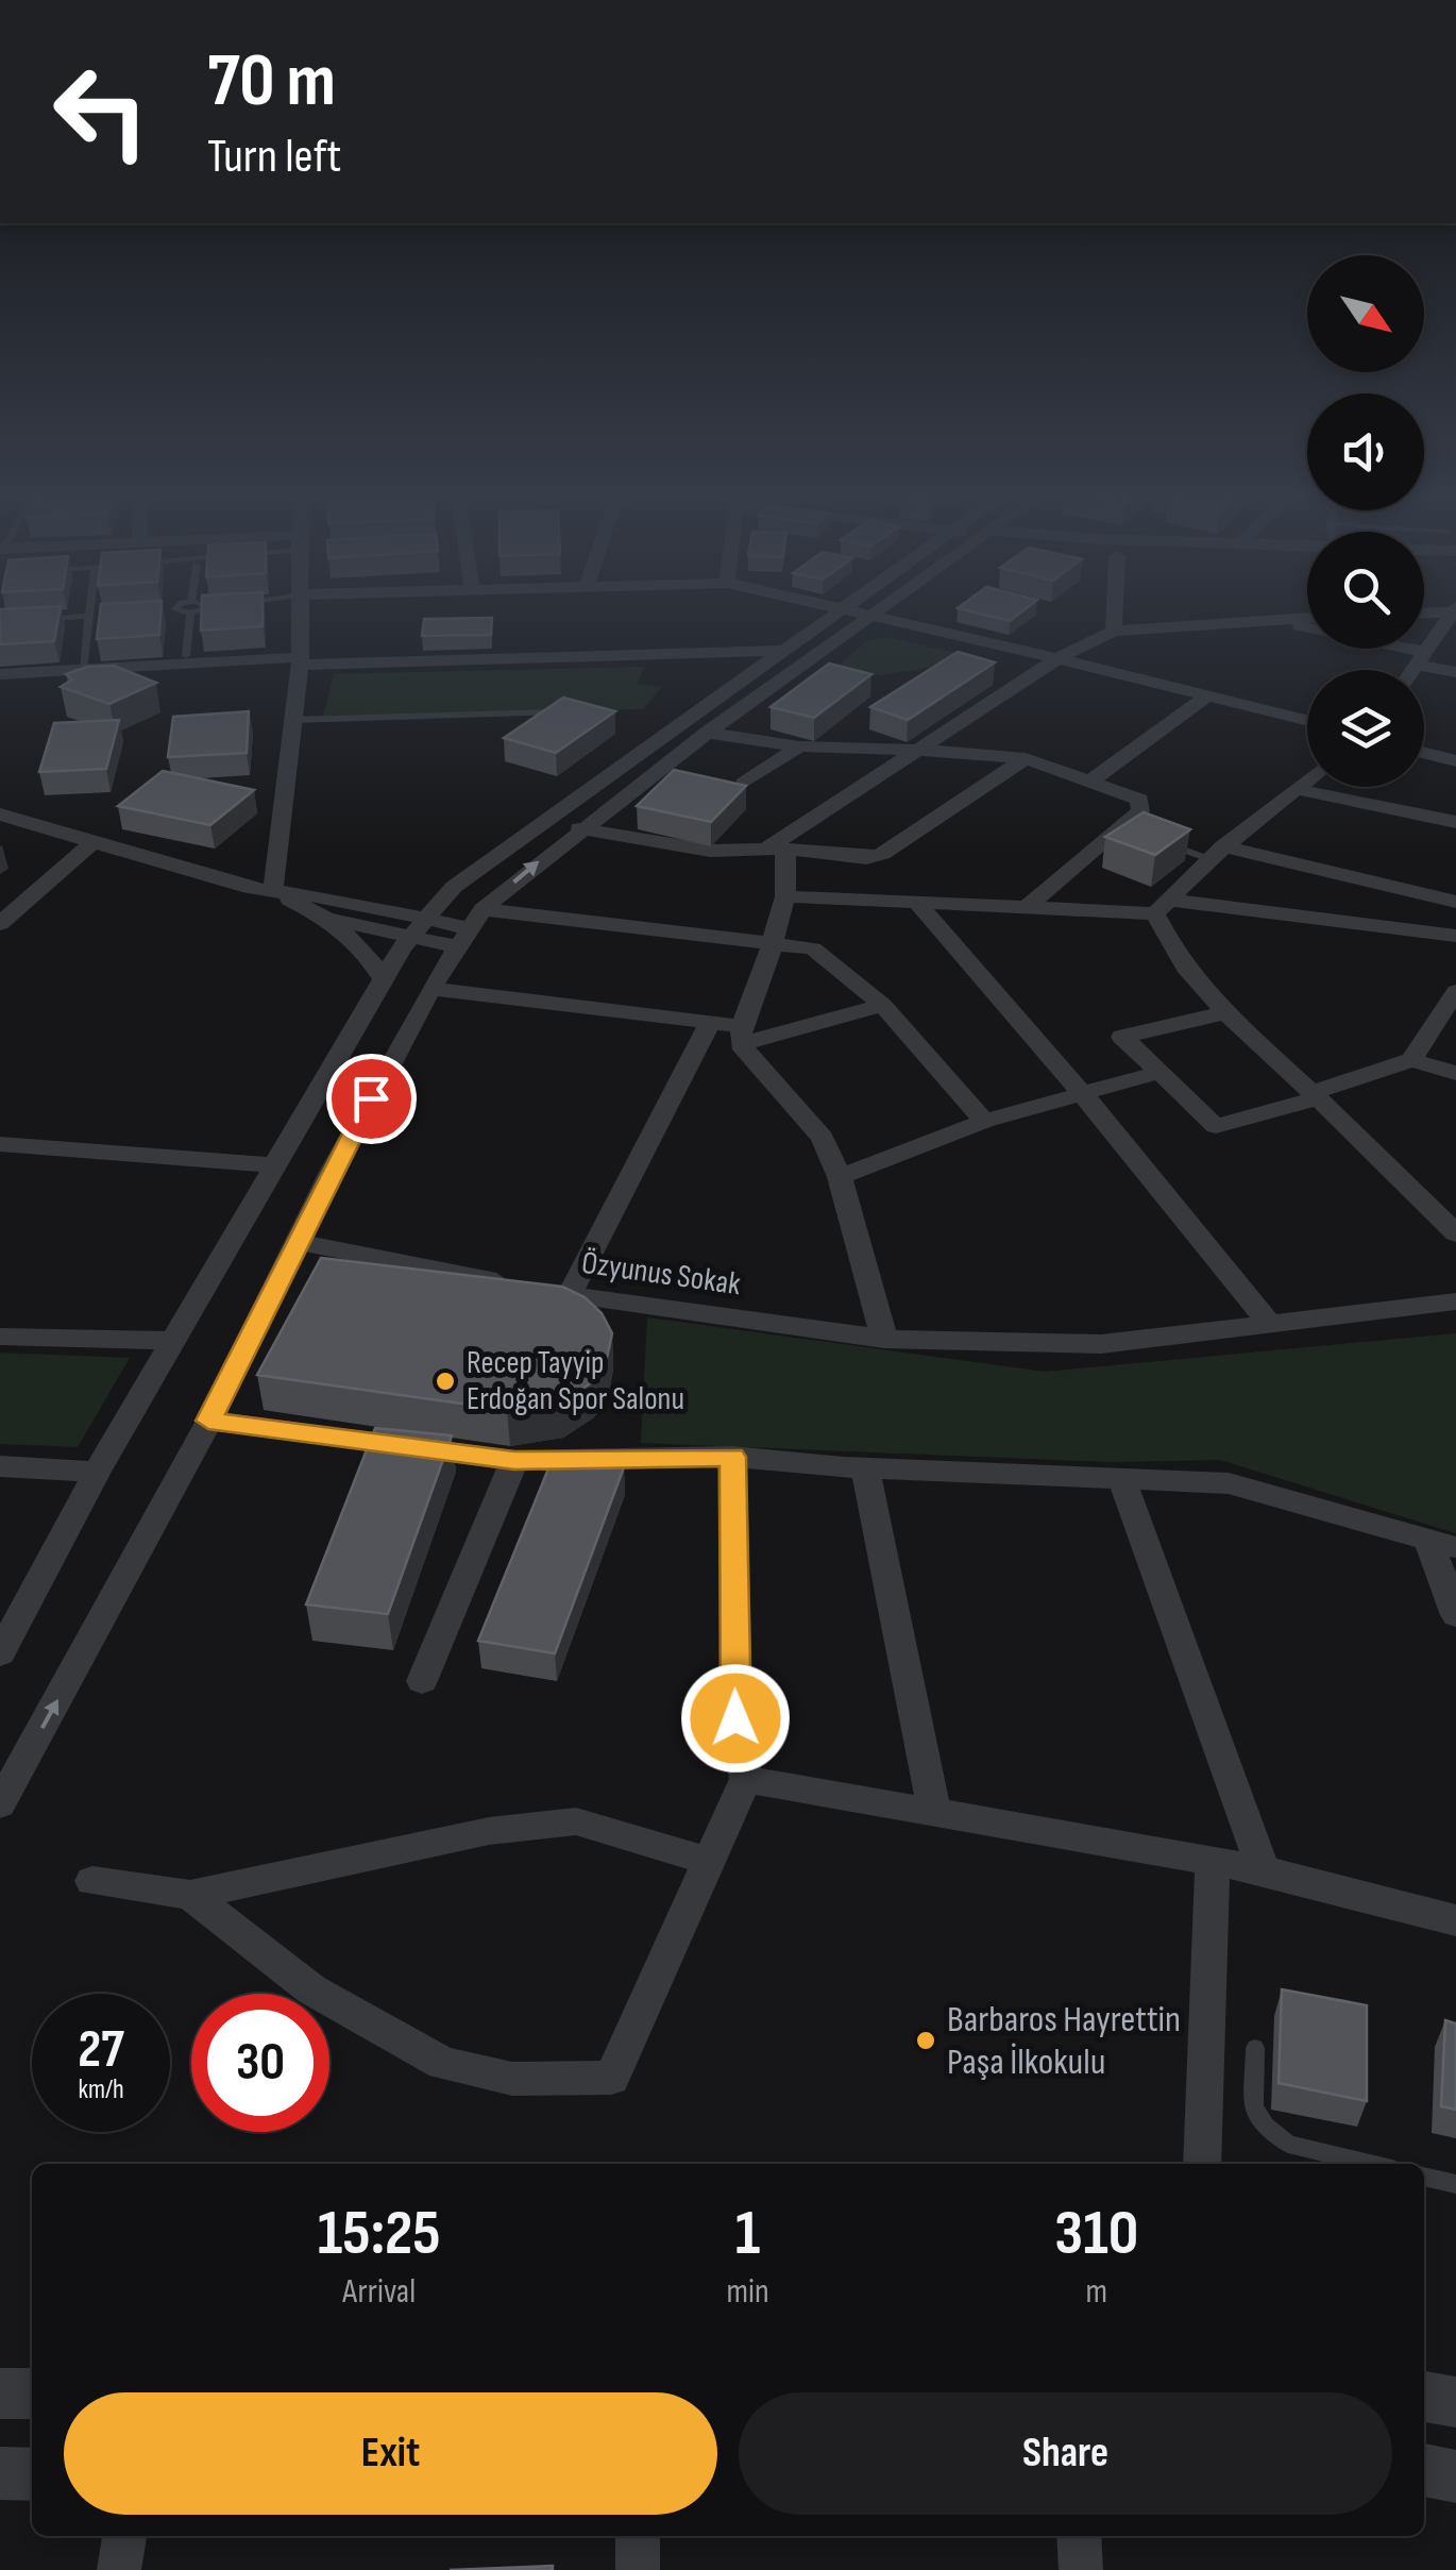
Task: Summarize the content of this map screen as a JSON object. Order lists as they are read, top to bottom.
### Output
{
  "streets": {
    "street": ["Özyunus Sokak"]
  },
  "places": ["Recep Tayyip Erdoğan Spor Salonu", "Barbaros Hayrettin Paşa İlkokulu"],
  "north": "bottom right",
  "page": {
    "turn": ["70 m", "Turn left"],
    "speed": "27 km/h",
    "limit": "30",
    "eta": [
      "15:25",
      "Arrival",
      "1",
      "min",
      "310",
      "m"
    ],
    "buttons": ["Exit", "Share"]
  }
}
